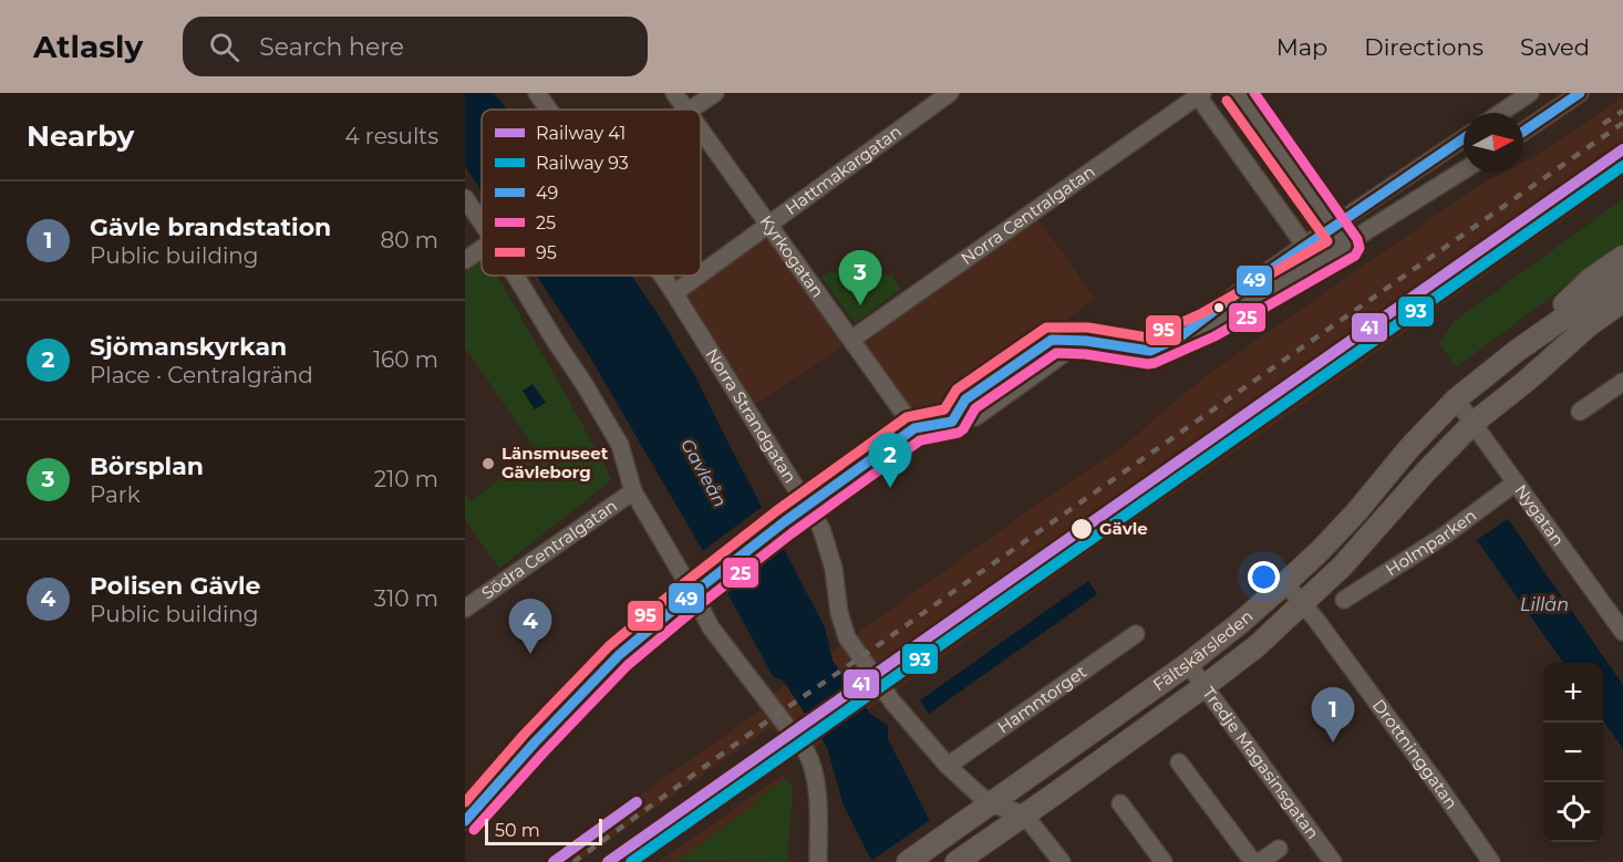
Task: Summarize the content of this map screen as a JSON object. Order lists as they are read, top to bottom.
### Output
{
  "streets": {
    "main road": ["Fältskärsleden"],
    "street": [
      "Hattmakargatan",
      "Norra Centralgatan",
      "Kyrkogatan",
      "Norra Strandgatan",
      "Nygatan",
      "Holmparken",
      "Södra Centralgatan",
      "Hamntorget",
      "Drottninggatan",
      "Tredje Magasinsgatan"
    ]
  },
  "crossings": [
    ["Hattmakargatan", "Kyrkogatan"],
    ["Hattmakargatan", "Norra Strandgatan"],
    ["Norra Centralgatan", "Kyrkogatan"],
    ["Norra Strandgatan", "Fältskärsleden"],
    ["Norra Strandgatan", "Hamntorget"],
    ["Nygatan", "Holmparken"],
    ["Nygatan", "Fältskärsleden"],
    ["Fältskärsleden", "Drottninggatan"],
    ["Fältskärsleden", "Tredje Magasinsgatan"]
  ],
  "water": ["Gavleån", "Lillån"],
  "places": ["Länsmuseet Gävleborg", "Gävle"],
  "lines": [
    "transit line 49",
    "transit line 25",
    "transit line 95",
    "rail line 41",
    "rail line 93"
  ],
  "legend": [
    "Railway 41",
    "Railway 93",
    "49",
    "25",
    "95"
  ],
  "scale_bar": "50 m",
  "north": "right",
  "page": {
    "header": "Atlasly",
    "search": "Search here",
    "nav": ["Map", "Directions", "Saved"],
    "heading": ["Nearby", "4 results"],
    "list": [
      {
        "mark": "1",
        "name": "Gävle brandstation",
        "note": "Public building",
        "value": "80 m"
      },
      {
        "mark": "2",
        "name": "Sjömanskyrkan",
        "note": "Place · Centralgränd",
        "value": "160 m"
      },
      {
        "mark": "3",
        "name": "Börsplan",
        "note": "Park",
        "value": "210 m"
      },
      {
        "mark": "4",
        "name": "Polisen Gävle",
        "note": "Public building",
        "value": "310 m"
      }
    ],
    "pins": [
      "3",
      "2",
      "4",
      "1"
    ],
    "map_buttons": ["+", "−"],
    "scale": "50 m"
  }
}
